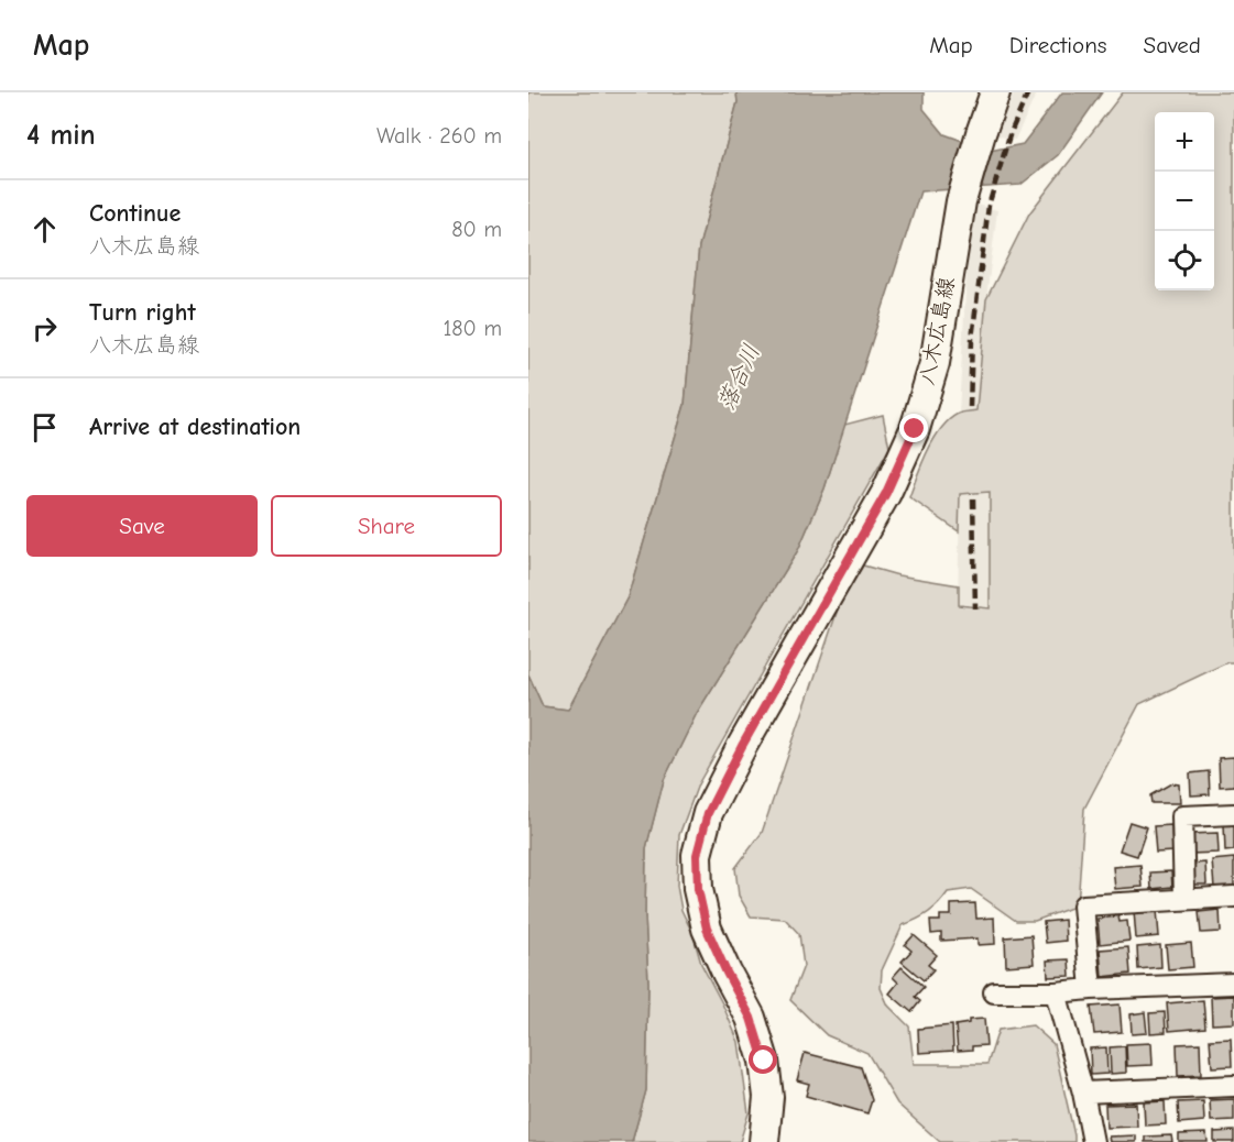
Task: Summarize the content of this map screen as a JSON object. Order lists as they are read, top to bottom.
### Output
{
  "streets": {
    "main road": ["八木広島線"]
  },
  "water": ["落合川"],
  "page": {
    "header": "Map",
    "nav": ["Map", "Directions", "Saved"],
    "heading": ["4 min", "Walk · 260 m"],
    "map_buttons": ["+", "−"],
    "list": [
      ["Continue", "八木広島線", "80 m"],
      ["Turn right", "八木広島線", "180 m"],
      "Arrive at destination"
    ],
    "buttons": ["Save", "Share"]
  }
}
